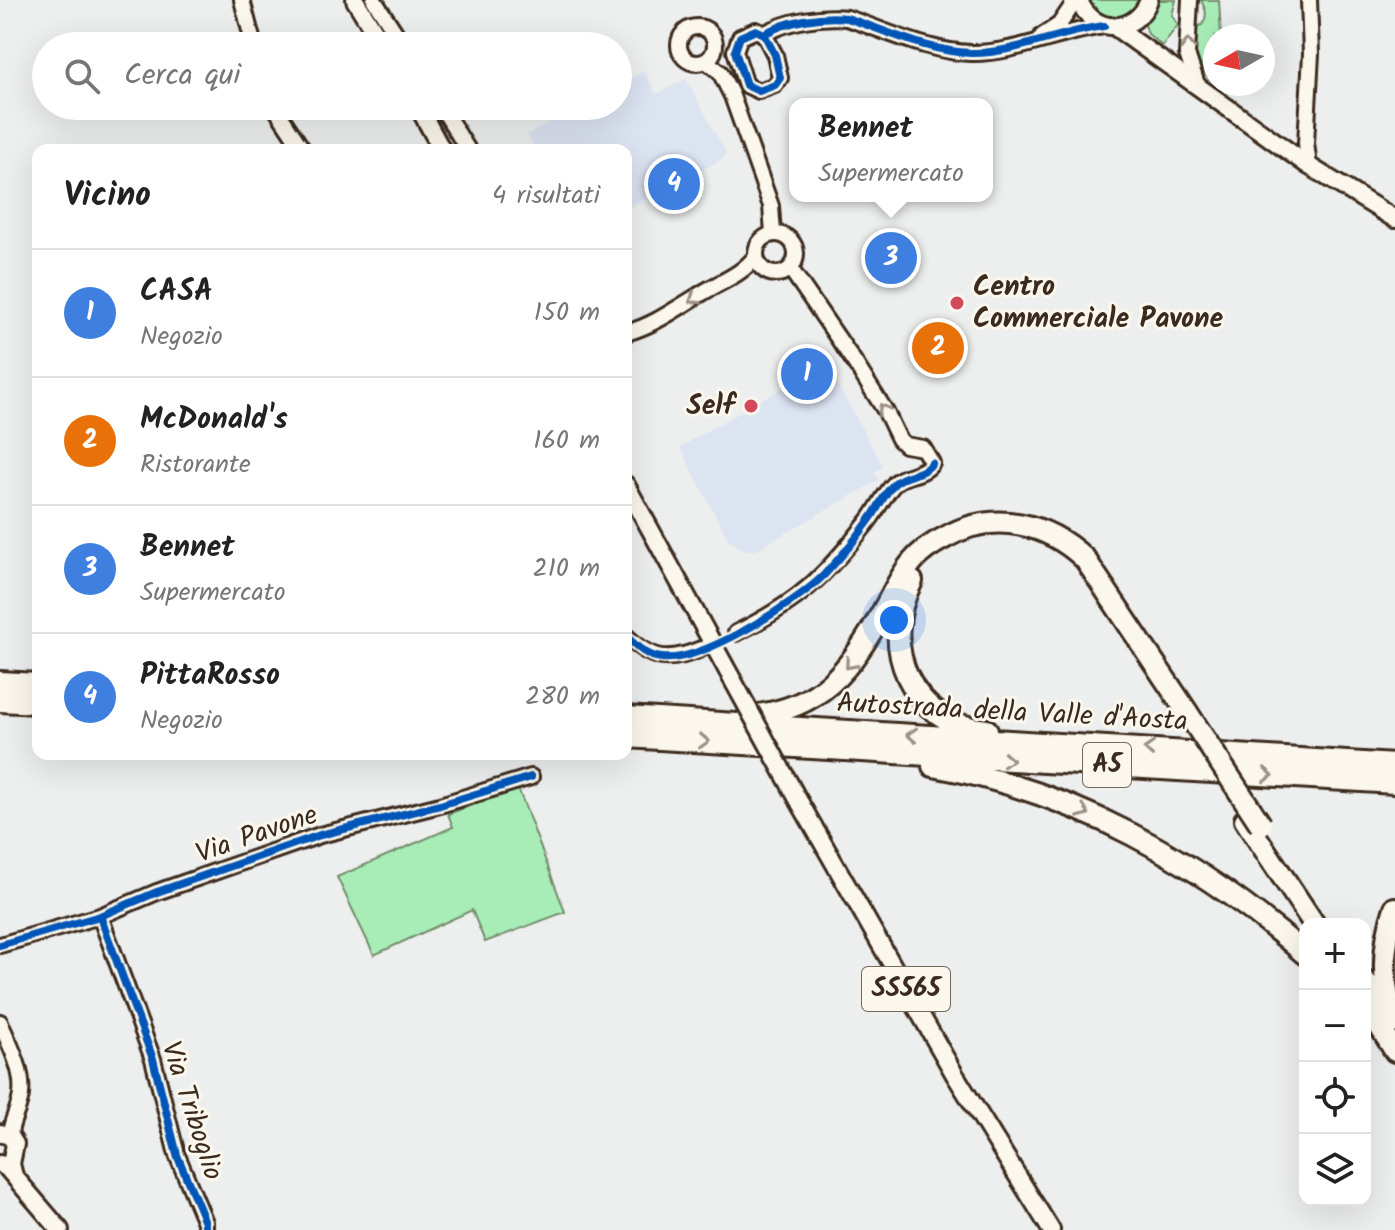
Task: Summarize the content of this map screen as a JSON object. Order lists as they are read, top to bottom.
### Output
{
  "streets": {
    "highway": ["Autostrada della Valle d'Aosta", "A5"],
    "main road": ["SS565"],
    "street": ["Via Pavone", "Via Triboglio"]
  },
  "crossings": [
    ["Via Pavone", "Via Triboglio"]
  ],
  "places": ["Centro Commerciale Pavone", "Self"],
  "north": "left",
  "page": {
    "search": "Cerca qui",
    "popup": ["Bennet", "Supermercato"],
    "heading": ["Vicino", "4 risultati"],
    "pins": [
      "4",
      "3",
      "2",
      "1"
    ],
    "list": [
      {
        "mark": "1",
        "name": "CASA",
        "note": "Negozio",
        "value": "150 m"
      },
      {
        "mark": "2",
        "name": "McDonald's",
        "note": "Ristorante",
        "value": "160 m"
      },
      {
        "mark": "3",
        "name": "Bennet",
        "note": "Supermercato",
        "value": "210 m"
      },
      {
        "mark": "4",
        "name": "PittaRosso",
        "note": "Negozio",
        "value": "280 m"
      }
    ],
    "map_buttons": ["+", "−"]
  }
}
